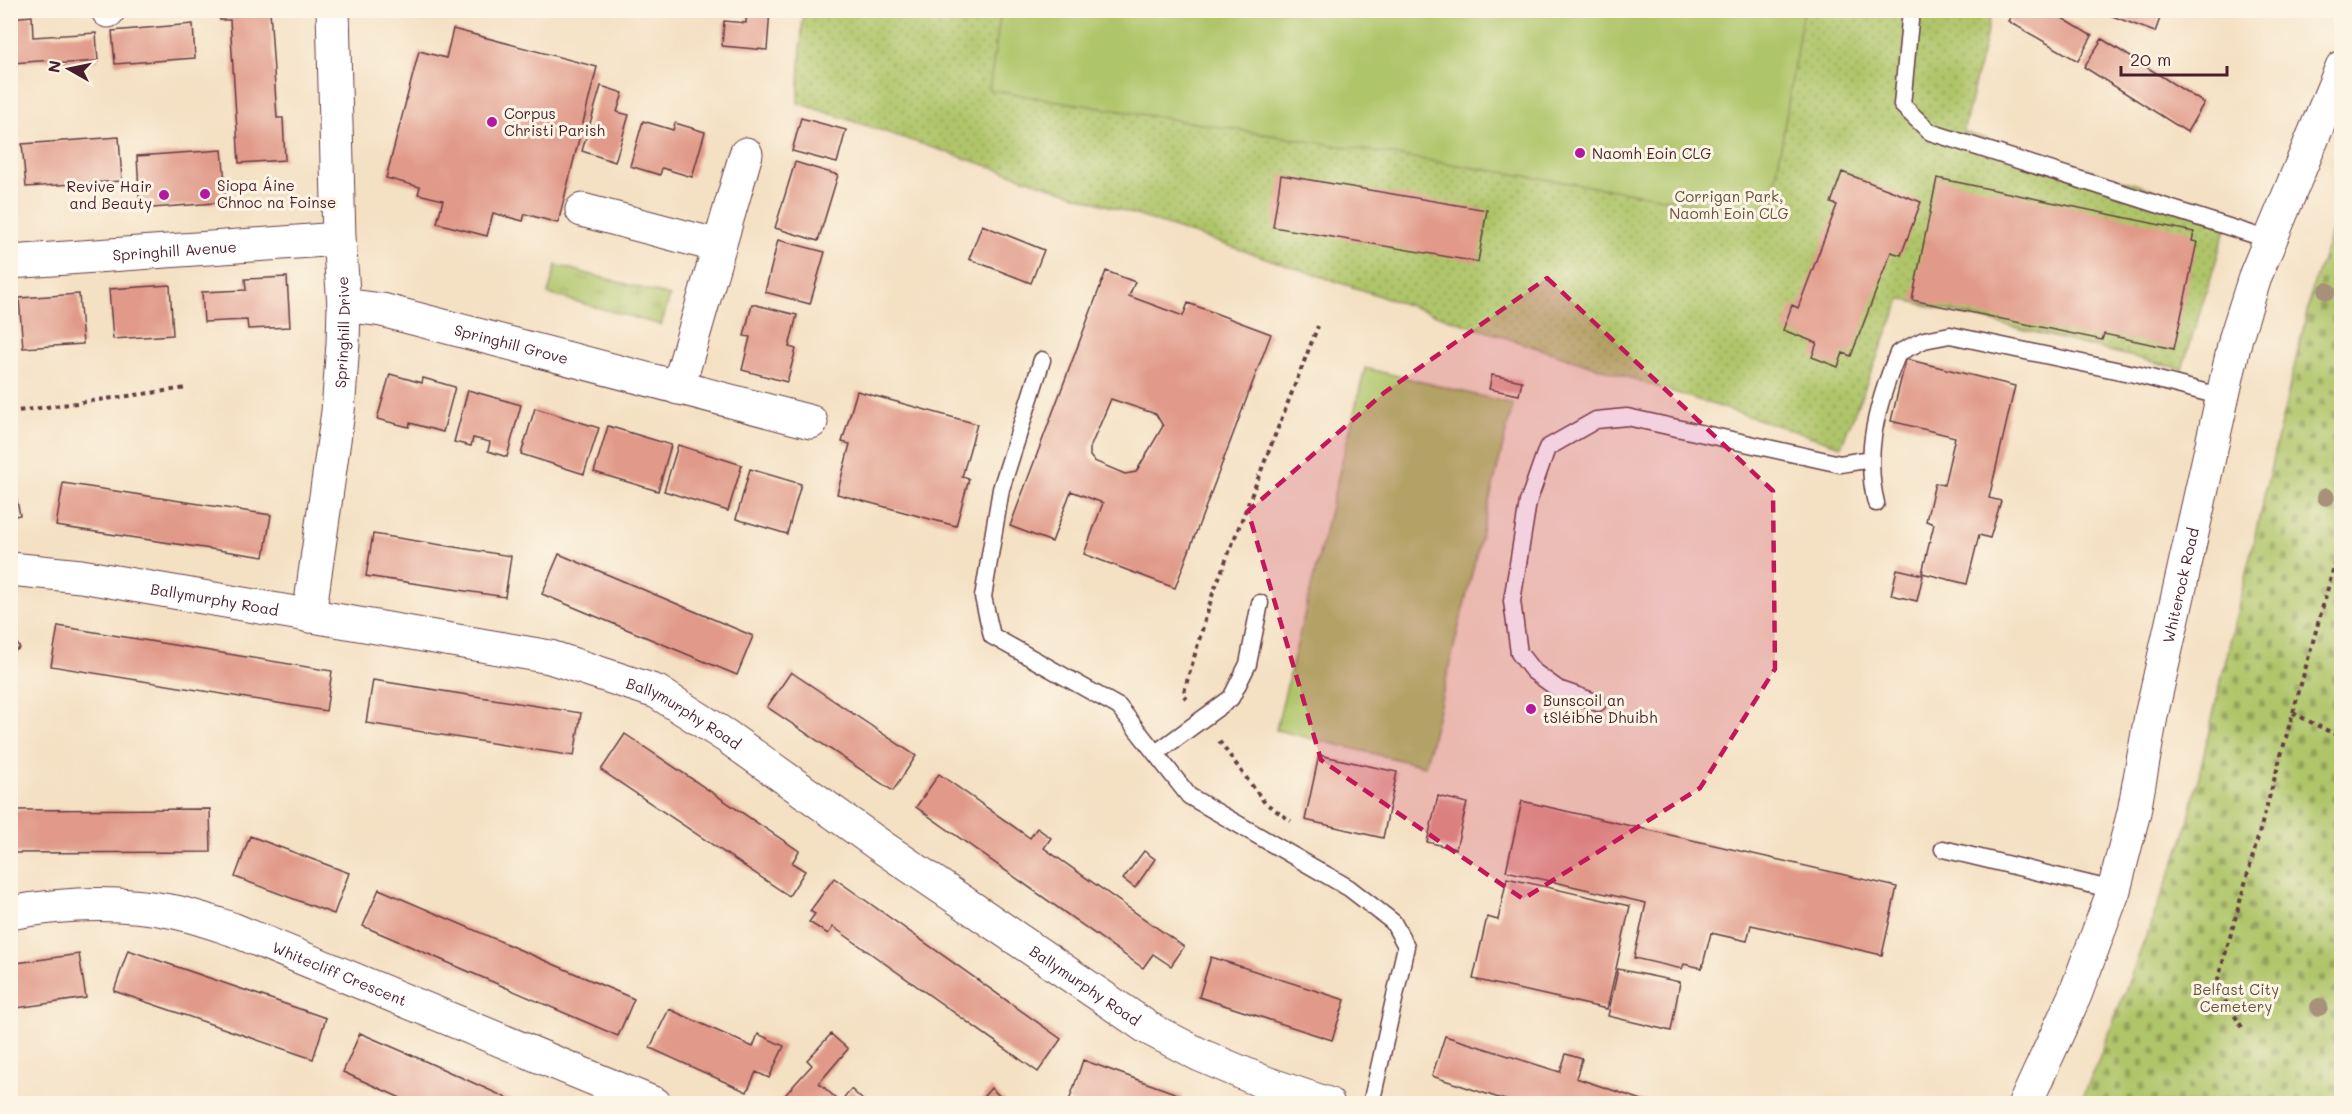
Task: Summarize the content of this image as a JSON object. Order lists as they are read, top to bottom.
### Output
{
  "streets": {
    "street": [
      "Springhill Avenue",
      "Springhill Drive",
      "Springhill Grove",
      "Whiterock Road",
      "Ballymurphy Road",
      "Whitecliff Crescent"
    ]
  },
  "crossings": [
    ["Springhill Avenue", "Springhill Drive"],
    ["Springhill Drive", "Springhill Grove"],
    ["Springhill Drive", "Ballymurphy Road"]
  ],
  "parks": ["Corrigan Park, Naomh Eoin CLG", "Belfast City Cemetery"],
  "places": [
    "Corpus Christi Parish",
    "Naomh Eoin CLG",
    "Siopa Áine Chnoc na Foinse",
    "Revive Hair and Beauty",
    "Bunscoil an tSléibhe Dhuibh"
  ],
  "scale_bar": "20 m",
  "north": "left"
}
